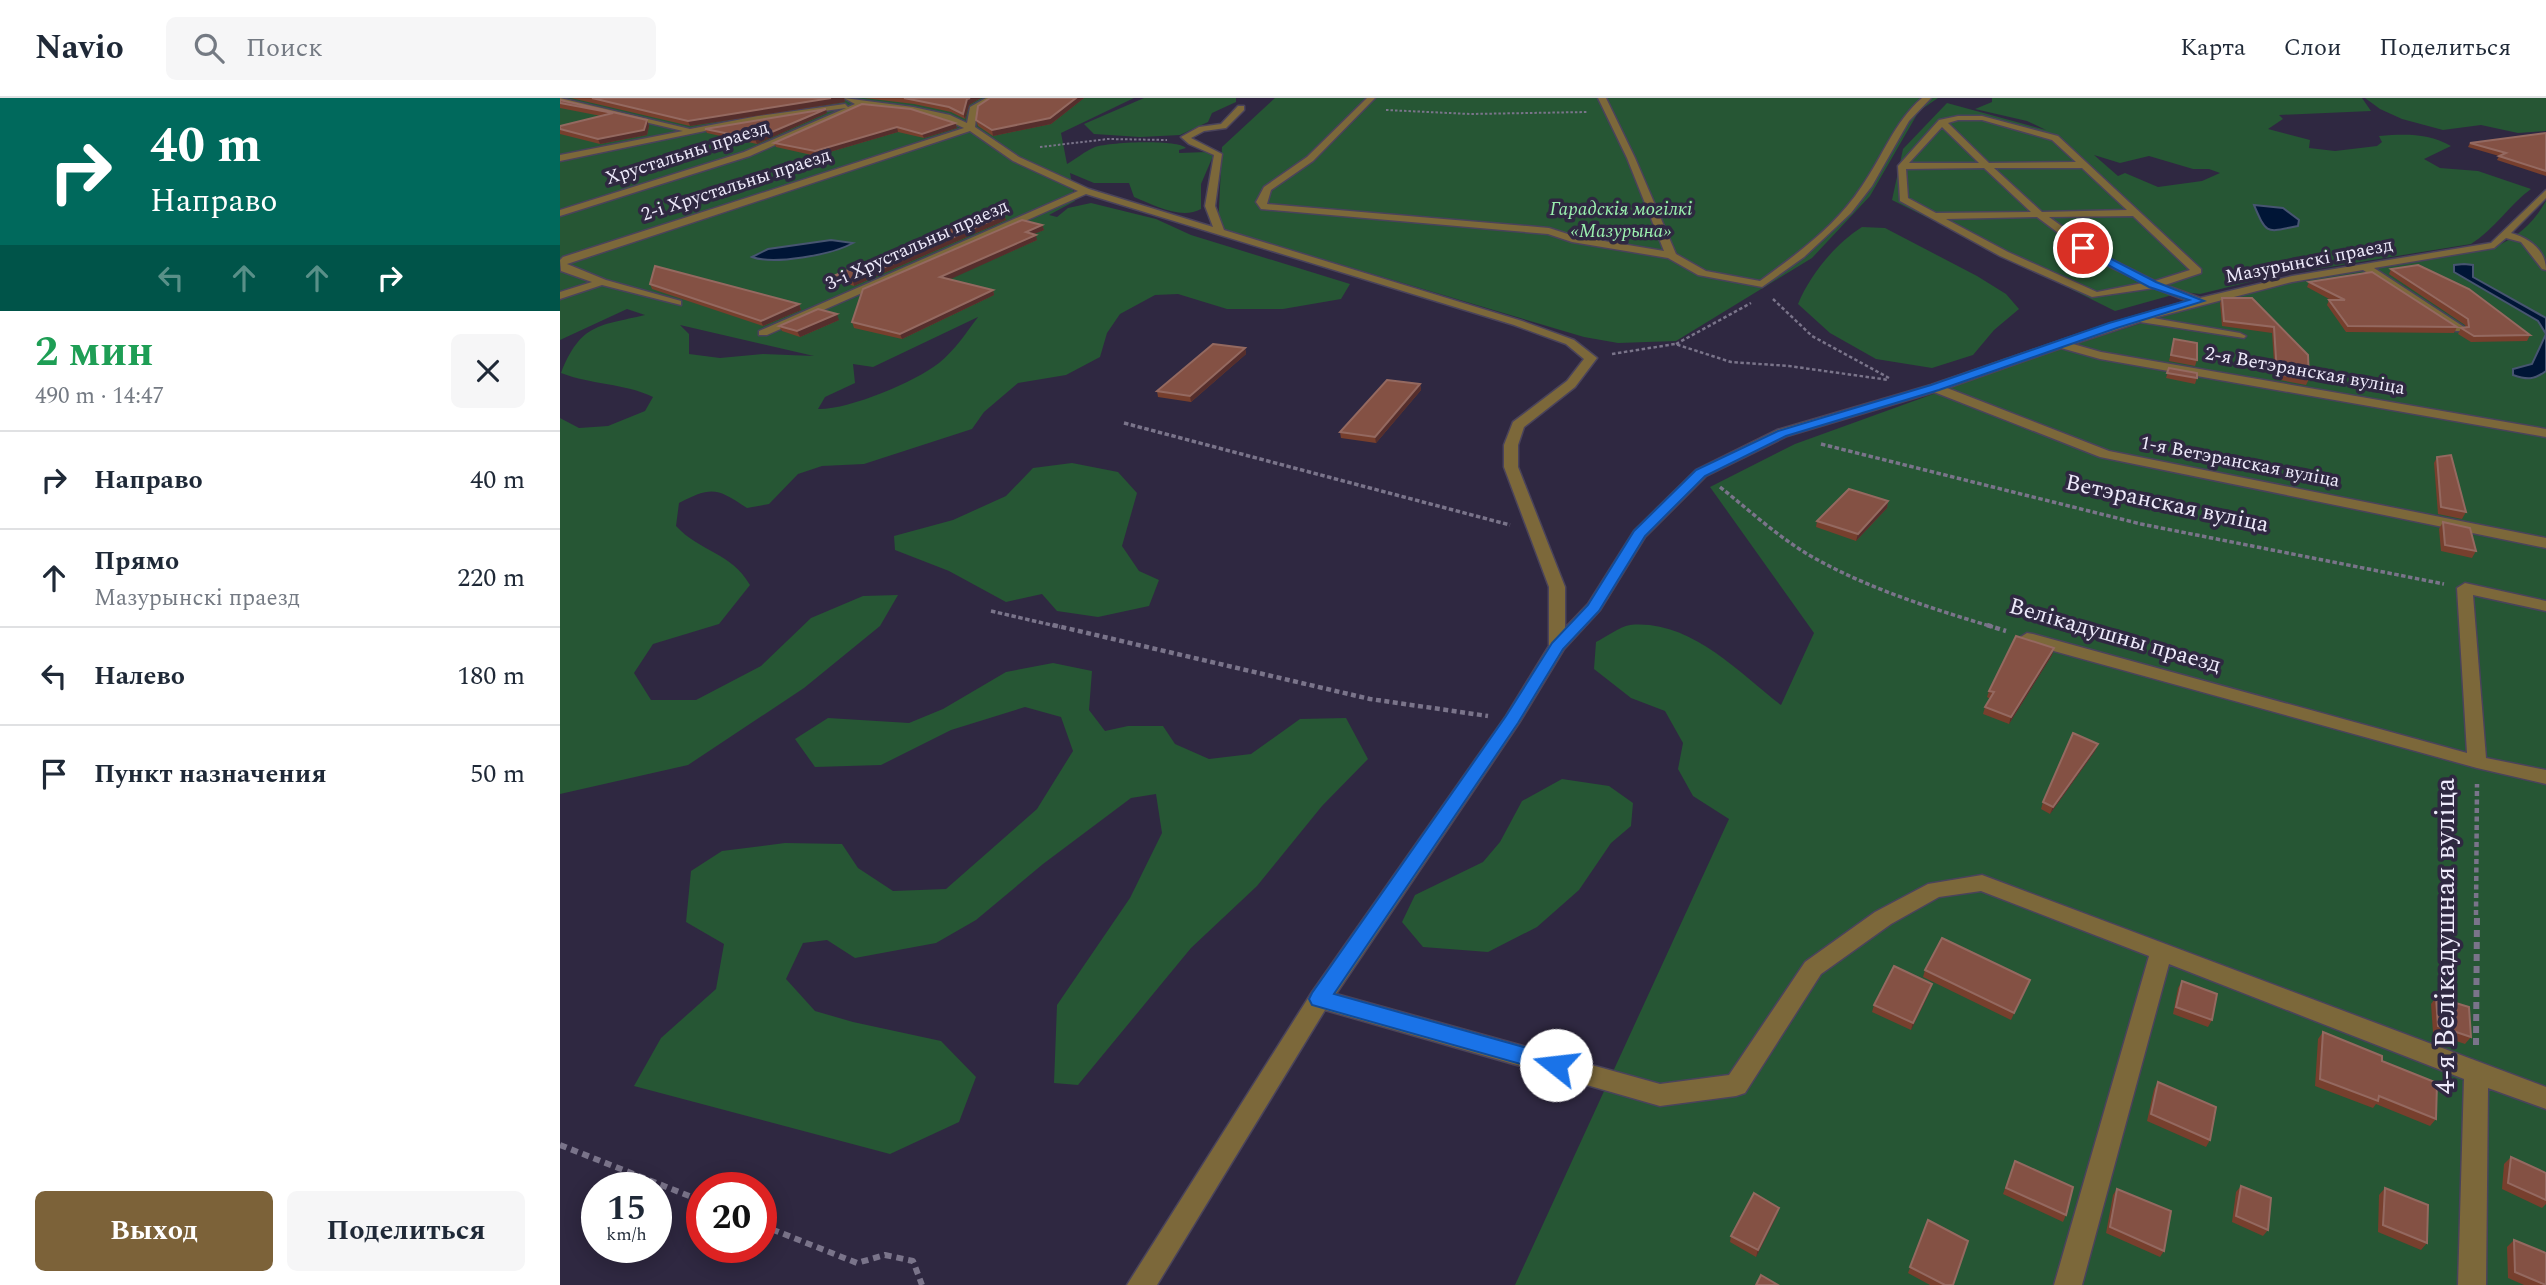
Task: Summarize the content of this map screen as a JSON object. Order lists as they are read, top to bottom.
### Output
{
  "streets": {
    "street": [
      "Хрустальны праезд",
      "2-і Хрустальны праезд",
      "3-і Хрустальны праезд",
      "Мазурынскі праезд",
      "2-я Ветэранская вуліца",
      "1-я Ветэранская вуліца",
      "Велікадушны праезд",
      "4-я Велікадушная вуліца"
    ],
    "path": ["Ветэранская вуліца"]
  },
  "crossings": [
    ["Мазурынскі праезд", "2-я Ветэранская вуліца"],
    ["Мазурынскі праезд", "1-я Ветэранская вуліца"],
    ["Мазурынскі праезд", "Ветэранская вуліца"],
    ["Мазурынскі праезд", "Велікадушны праезд"],
    ["Ветэранская вуліца", "4-я Велікадушная вуліца"],
    ["Велікадушны праезд", "4-я Велікадушная вуліца"]
  ],
  "parks": ["Гарадскія могілкі «Мазурына»"],
  "page": {
    "header": "Navio",
    "search": "Поиск",
    "nav": ["Карта", "Слои", "Поделиться"],
    "turn": ["40 m", "Направо"],
    "heading": ["2 мин", "490 m · 14:47"],
    "list": [
      {
        "name": "Направо",
        "value": "40 m"
      },
      {
        "name": "Прямо",
        "note": "Мазурынскі праезд",
        "value": "220 m"
      },
      {
        "name": "Налево",
        "value": "180 m"
      },
      {
        "name": "Пункт назначения",
        "value": "50 m"
      }
    ],
    "speed": "15 km/h",
    "limit": "20",
    "buttons": ["Выход", "Поделиться"]
  }
}
